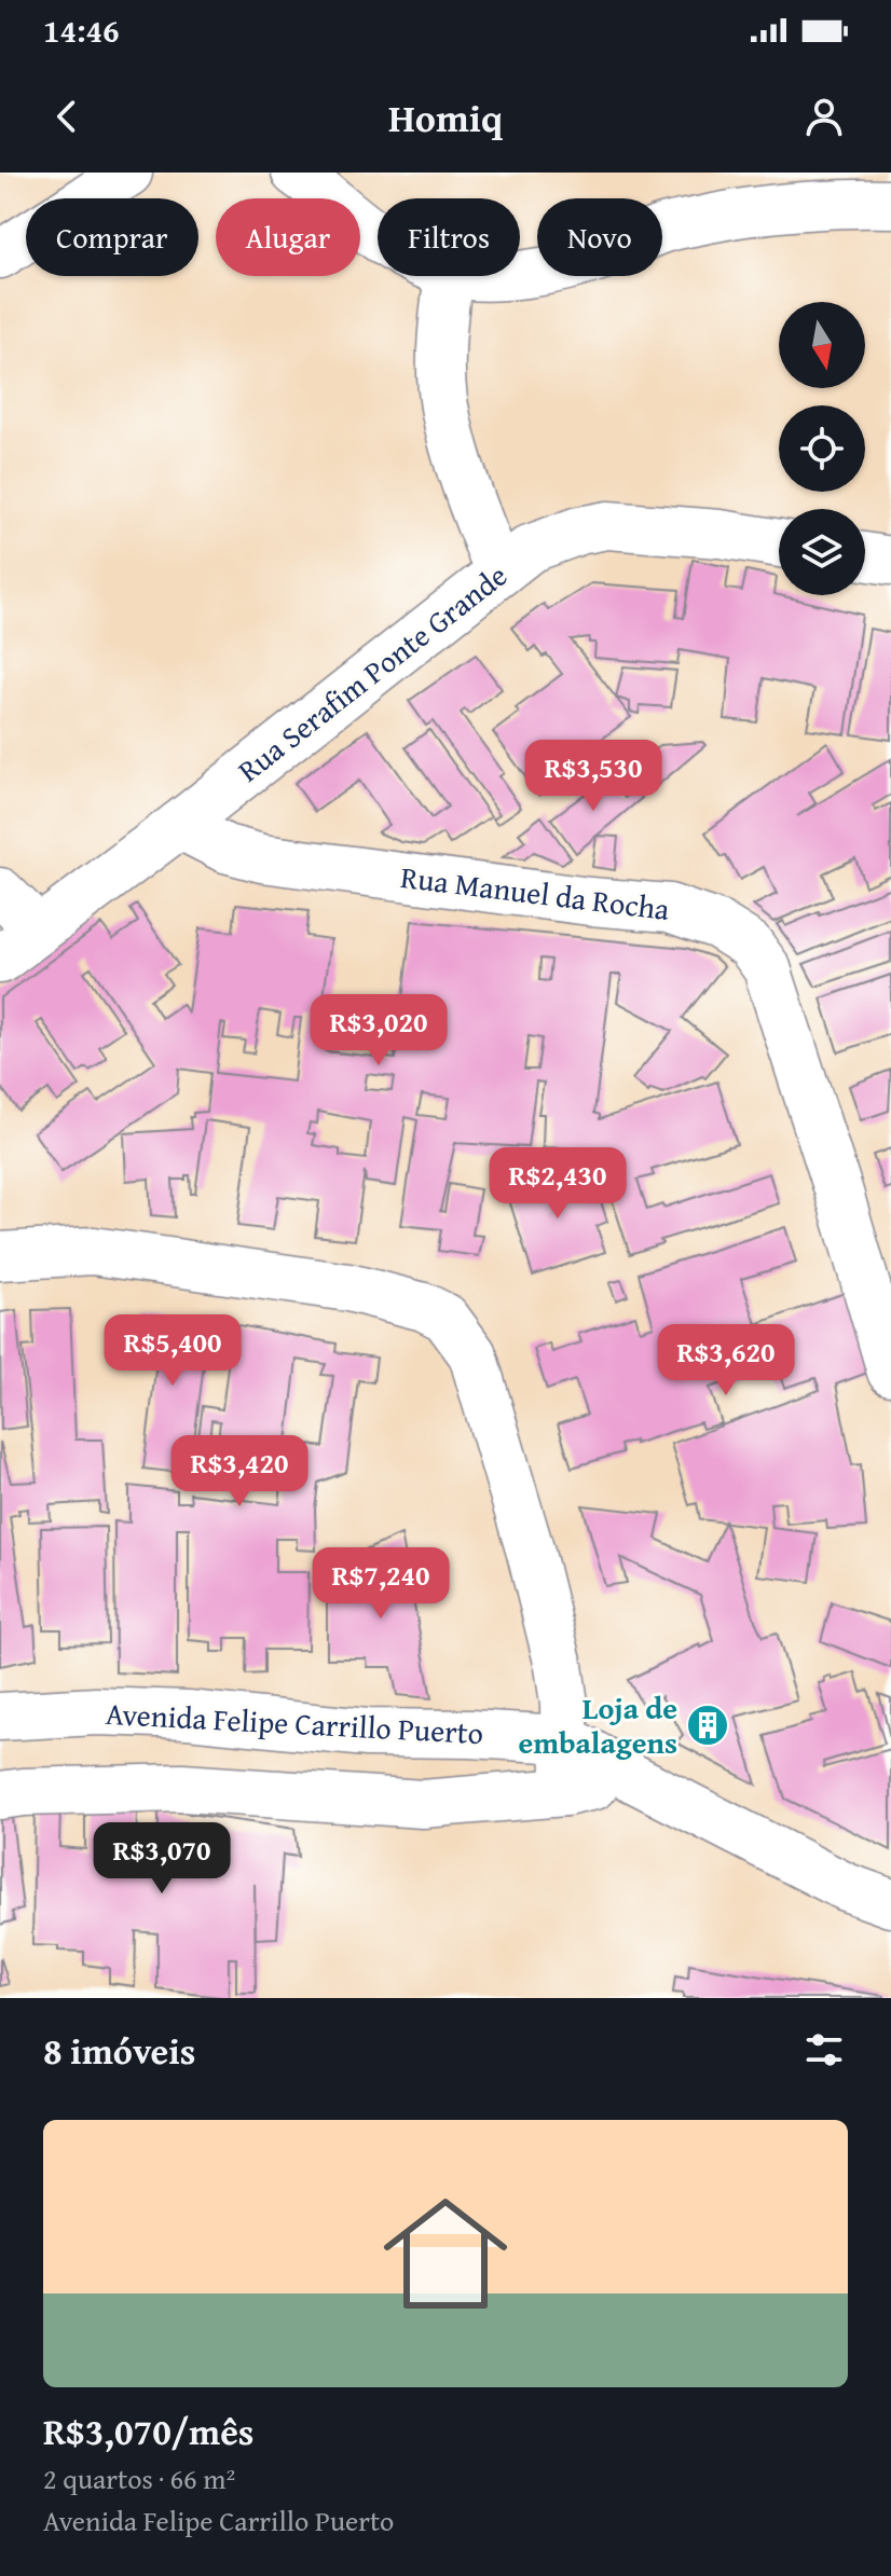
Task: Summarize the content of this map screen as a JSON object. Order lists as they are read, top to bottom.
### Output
{
  "streets": {
    "street": ["Rua Serafim Ponte Grande", "Rua Manuel da Rocha", "Avenida Felipe Carrillo Puerto"]
  },
  "crossings": [
    ["Rua Serafim Ponte Grande", "Rua Manuel da Rocha"]
  ],
  "places": {
    "building": ["Loja de embalagens"]
  },
  "north": "bottom",
  "page": {
    "status": "14:46",
    "header": "Homiq",
    "chip": [
      "Comprar",
      "Alugar",
      "Filtros",
      "Novo"
    ],
    "price": [
      "R$3,530",
      "R$3,020",
      "R$2,430",
      "R$5,400",
      "R$3,620",
      "R$3,420",
      "R$7,240",
      "R$3,070"
    ],
    "heading": "8 imóveis",
    "list": [
      {
        "name": "R$3,070/mês",
        "note": "2 quartos · 66 m² · Avenida Felipe Carrillo Puerto"
      }
    ]
  }
}
